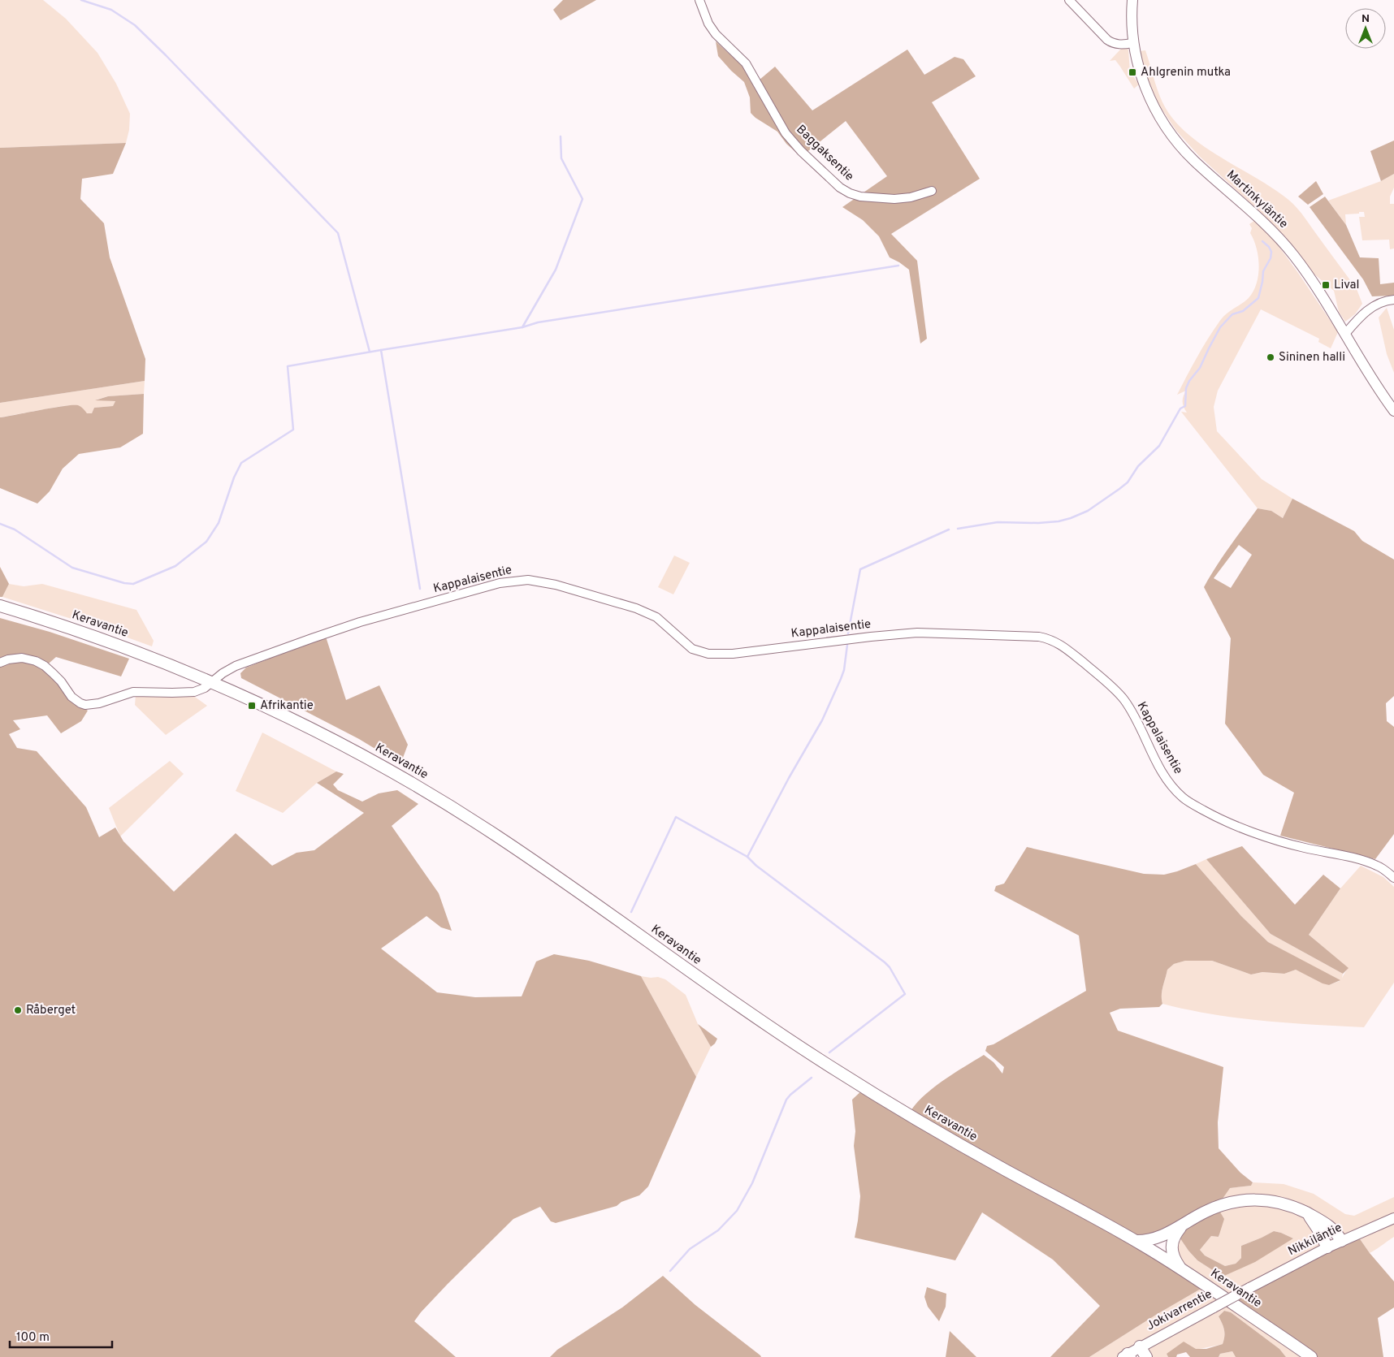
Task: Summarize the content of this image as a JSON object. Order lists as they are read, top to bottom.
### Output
{
  "streets": {
    "main road": ["Keravantie"],
    "street": [
      "Baggaksentie",
      "Martinkyläntie",
      "Kappalaisentie",
      "Nikkiläntie",
      "Jokivarrentie"
    ]
  },
  "crossings": [
    ["Kappalaisentie", "Keravantie"],
    ["Nikkiläntie", "Jokivarrentie"]
  ],
  "places": {
    "transit": ["Ahlgrenin mutka", "Lival", "Afrikantie"],
    "other": ["Sininen halli", "Råberget"]
  },
  "scale_bar": "100 m",
  "north": "top"
}
